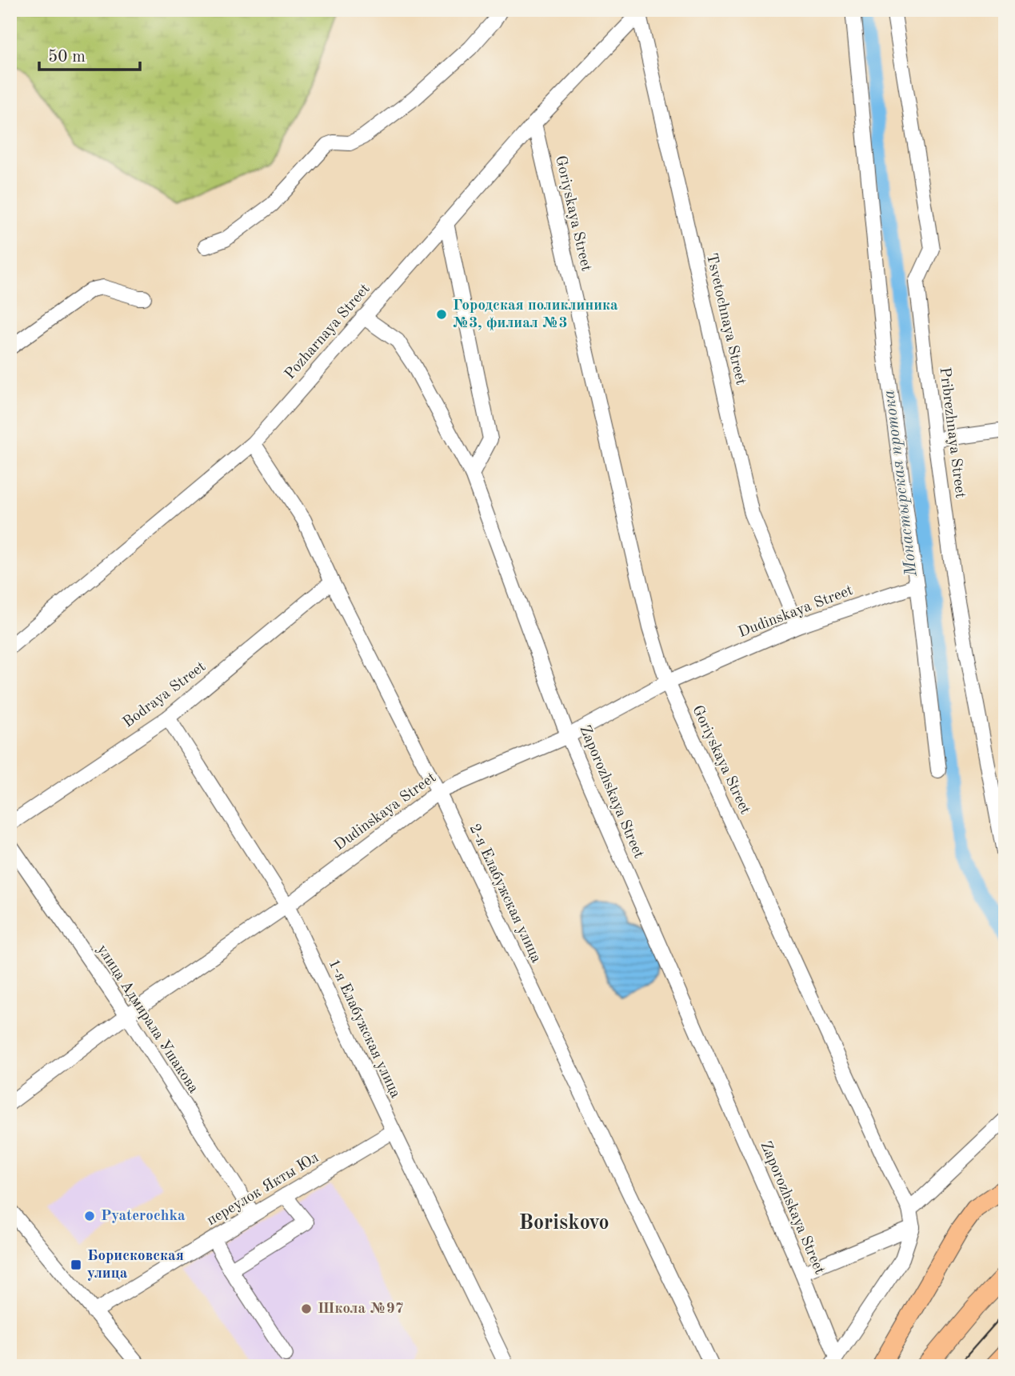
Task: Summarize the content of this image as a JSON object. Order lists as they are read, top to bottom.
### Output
{
  "streets": {
    "street": [
      "Goriyskaya Street",
      "Tsvetochnaya Street",
      "Pozharnaya Street",
      "Pribrezhnaya Street",
      "Dudinskaya Street",
      "Bodraya Street",
      "Zaporozhskaya Street",
      "2-я Елабужская улица",
      "улица Адмирала Ушакова",
      "1-я Елабужская улица",
      "переулок Якты Юл"
    ]
  },
  "crossings": [
    ["Goriyskaya Street", "Pozharnaya Street"],
    ["Goriyskaya Street", "Dudinskaya Street"],
    ["Goriyskaya Street", "Zaporozhskaya Street"],
    ["Tsvetochnaya Street", "Pozharnaya Street"],
    ["Tsvetochnaya Street", "Dudinskaya Street"],
    ["Pozharnaya Street", "Zaporozhskaya Street"],
    ["Pozharnaya Street", "2-я Елабужская улица"],
    ["Dudinskaya Street", "Zaporozhskaya Street"],
    ["Dudinskaya Street", "2-я Елабужская улица"],
    ["Dudinskaya Street", "улица Адмирала Ушакова"],
    ["Dudinskaya Street", "1-я Елабужская улица"],
    ["Bodraya Street", "2-я Елабужская улица"],
    ["Bodraya Street", "1-я Елабужская улица"],
    ["улица Адмирала Ушакова", "переулок Якты Юл"],
    ["1-я Елабужская улица", "переулок Якты Юл"]
  ],
  "districts": ["Boriskovo"],
  "water": ["Монастырская протока"],
  "places": {
    "other": ["Городская поликлиника №3, филиал №3", "Pyaterochka", "Школа №97"],
    "transit": ["Борисковская улица"]
  },
  "scale_bar": "50 m"
}
